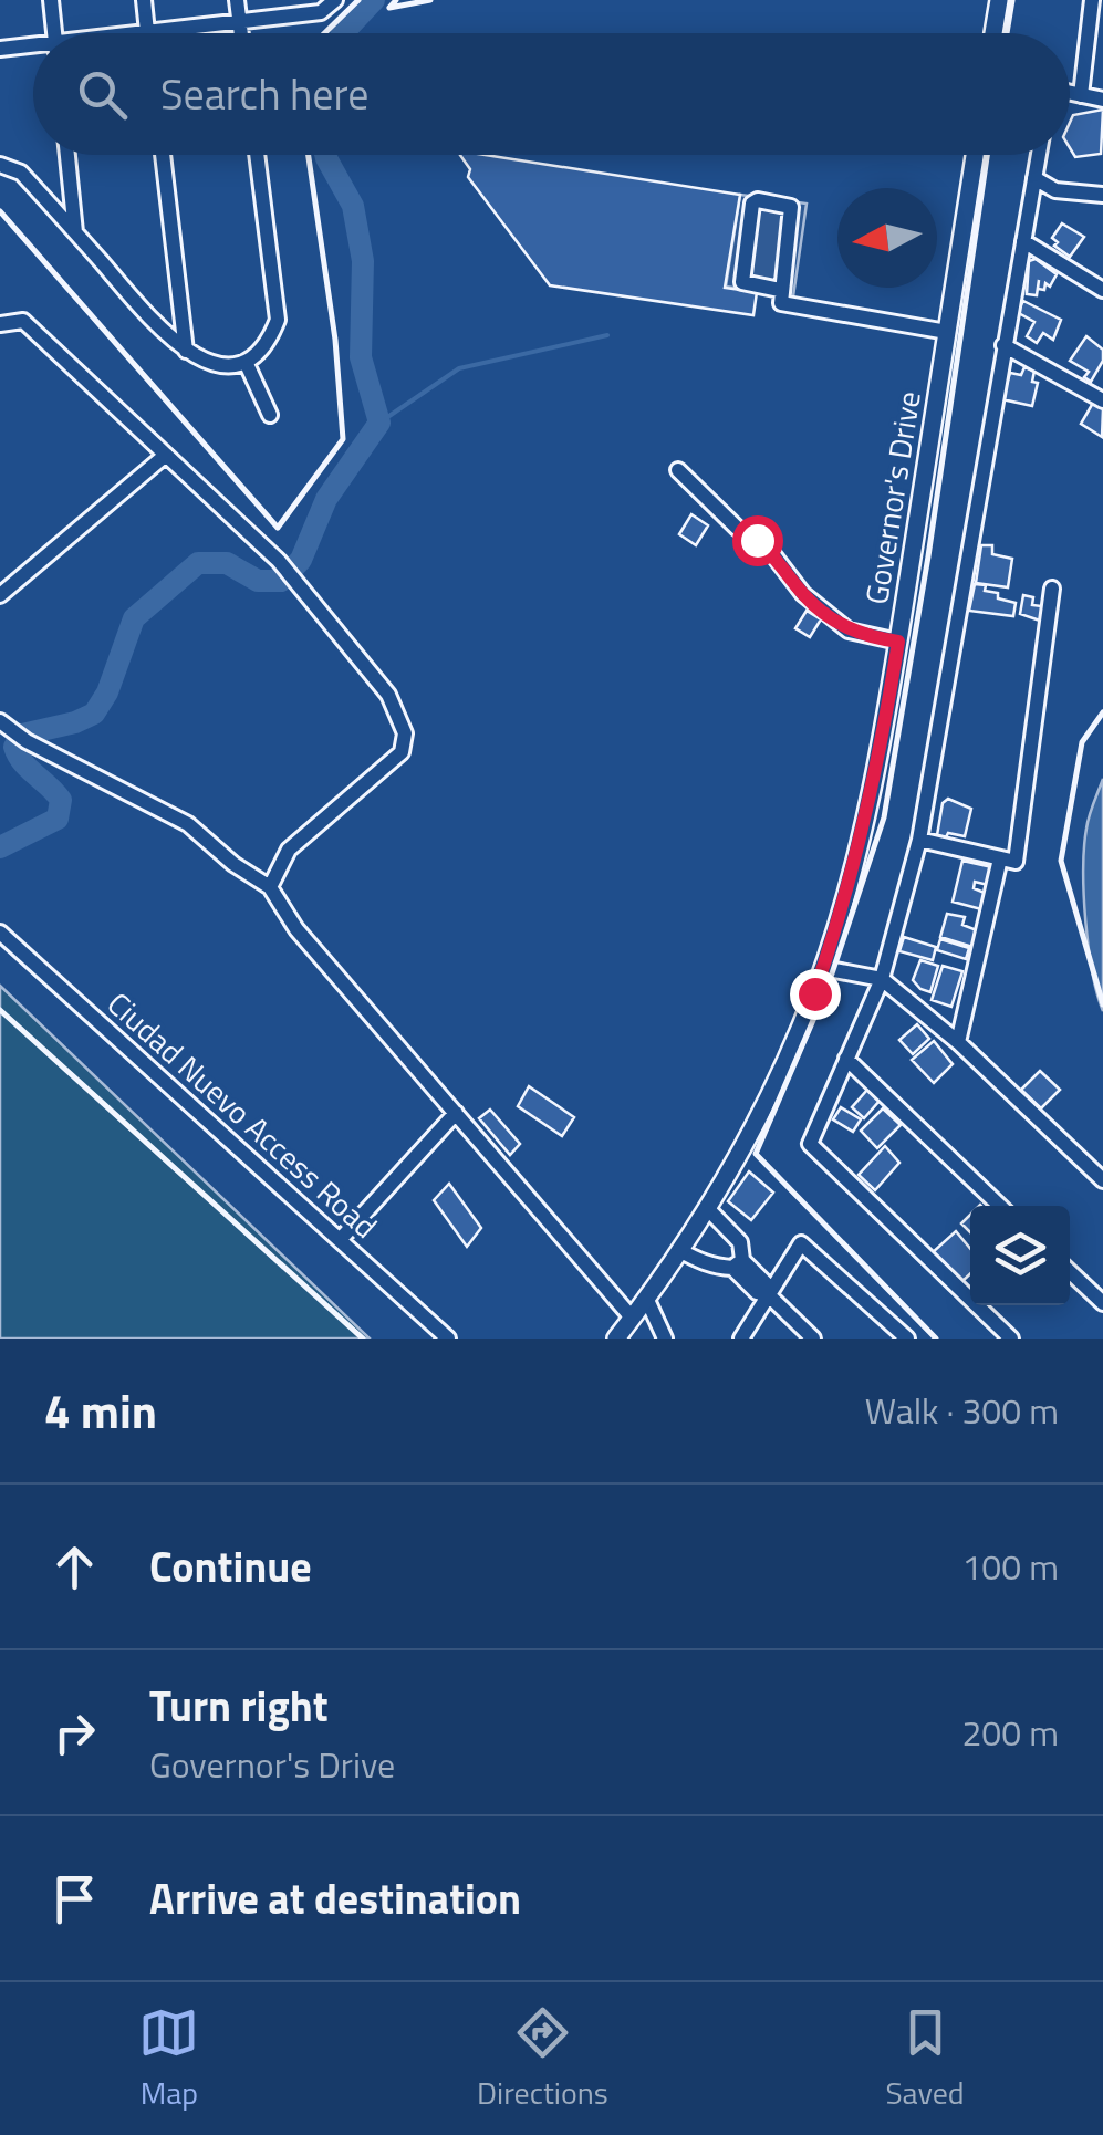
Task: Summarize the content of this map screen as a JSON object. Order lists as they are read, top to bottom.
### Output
{
  "streets": {
    "main road": ["Governor's Drive"],
    "street": ["Ciudad Nuevo Access Road"]
  },
  "north": "left",
  "page": {
    "search": "Search here",
    "heading": ["4 min", "Walk · 300 m"],
    "list": [
      ["Continue", "100 m"],
      ["Turn right", "Governor's Drive", "200 m"],
      "Arrive at destination"
    ],
    "nav": ["Map", "Directions", "Saved"]
  }
}
